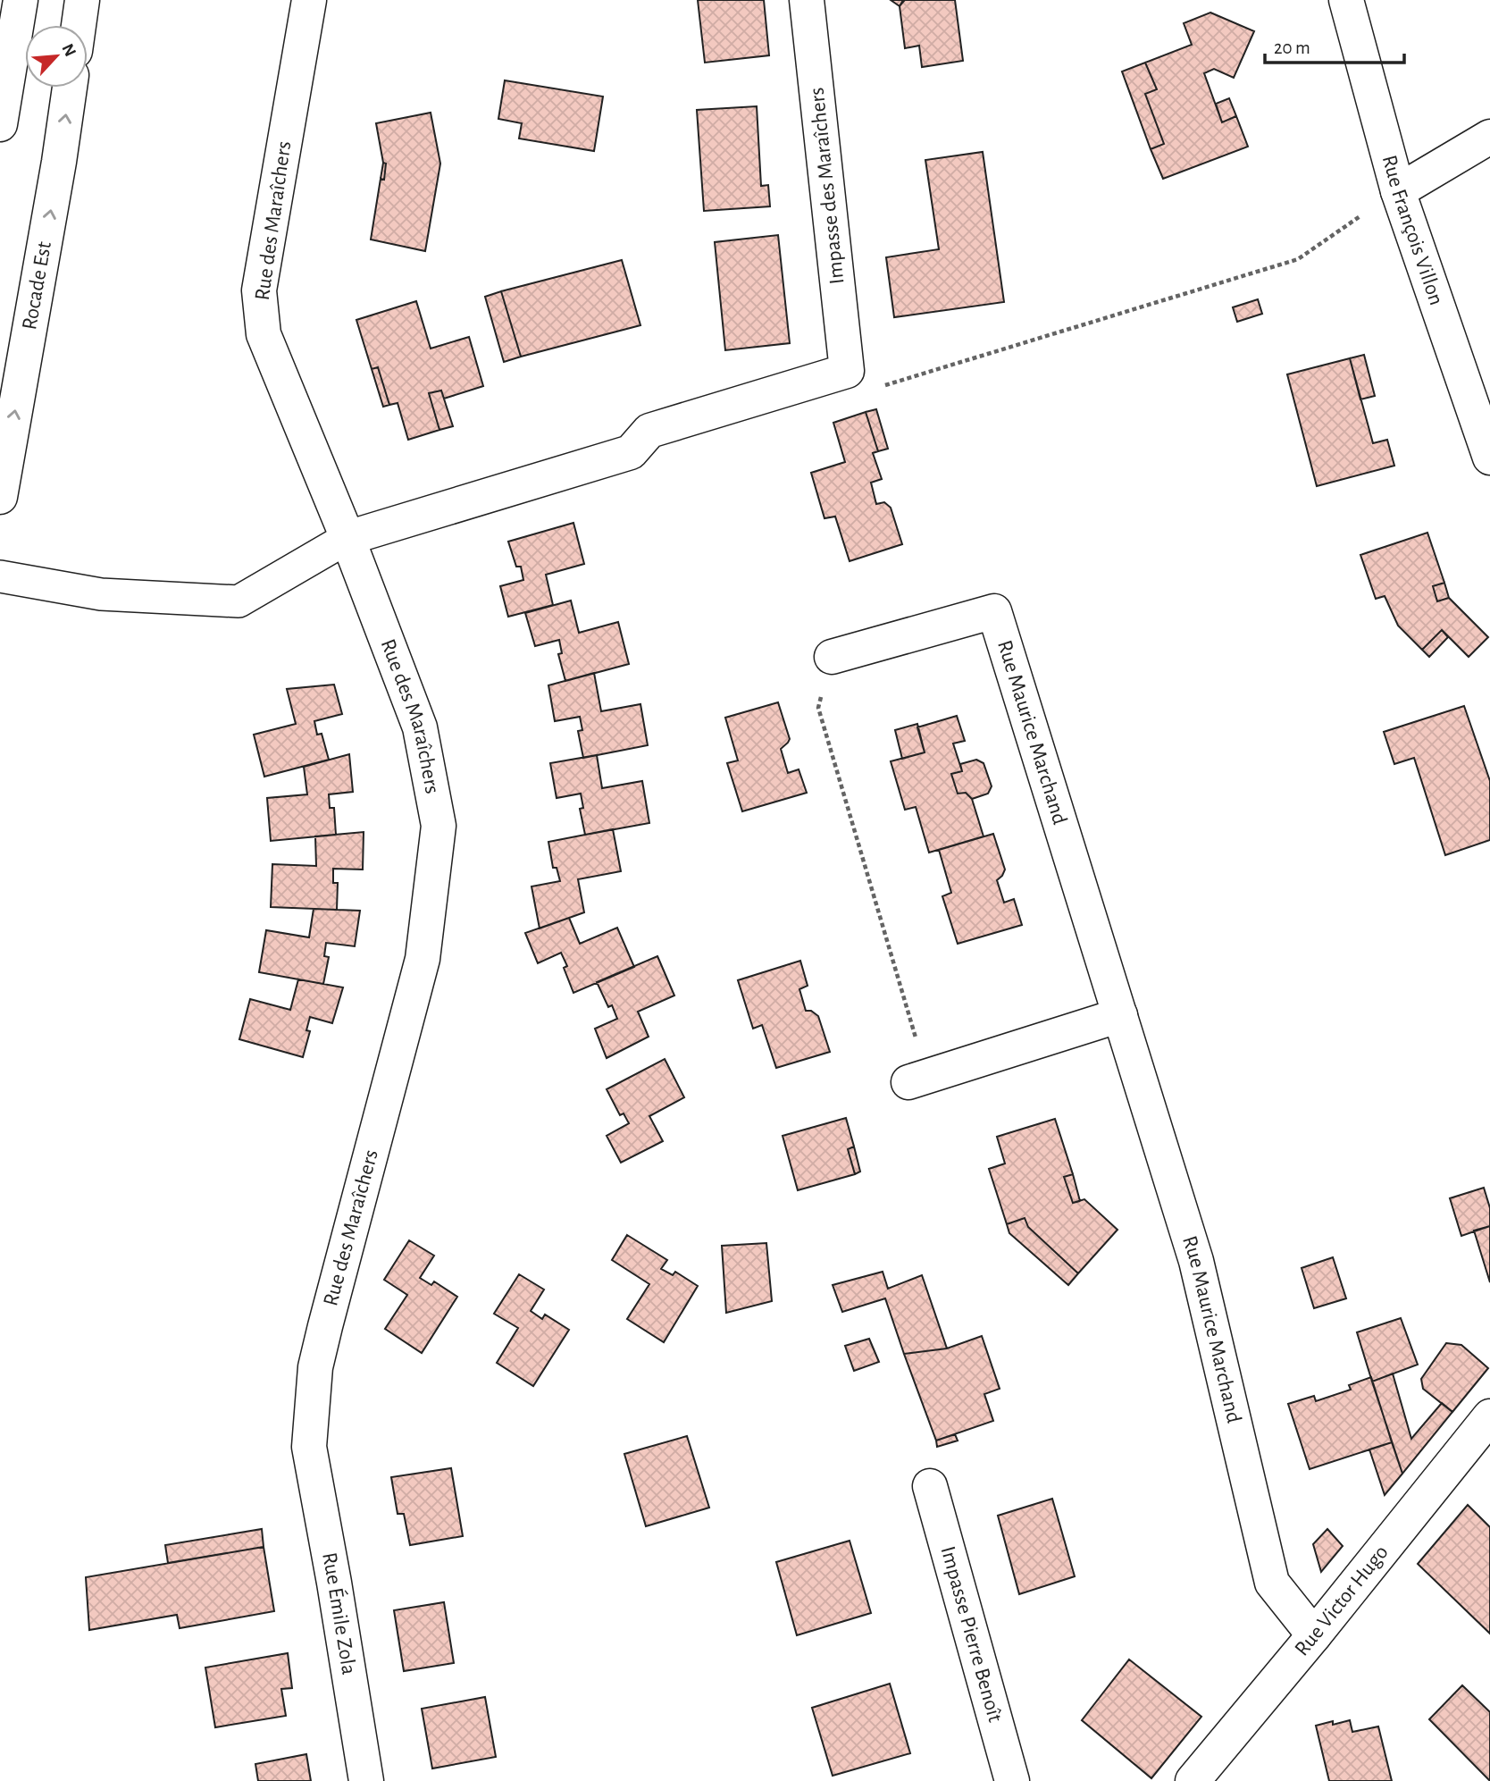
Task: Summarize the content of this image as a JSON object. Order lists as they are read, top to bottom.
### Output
{
  "streets": {
    "main road": [
      "Impasse des Maraîchers",
      "Rue des Maraîchers",
      "Rue François Villon",
      "Rocade Est",
      "Rue Maurice Marchand",
      "Rue Victor Hugo",
      "Rue Émile Zola",
      "Impasse Pierre Benoît"
    ]
  },
  "crossings": [
    ["Impasse des Maraîchers", "Rue des Maraîchers"],
    ["Rue des Maraîchers", "Rue Émile Zola"],
    ["Rue Maurice Marchand", "Rue Victor Hugo"]
  ],
  "one_way": ["Rocade Est"],
  "scale_bar": "20 m",
  "north": "top right"
}
